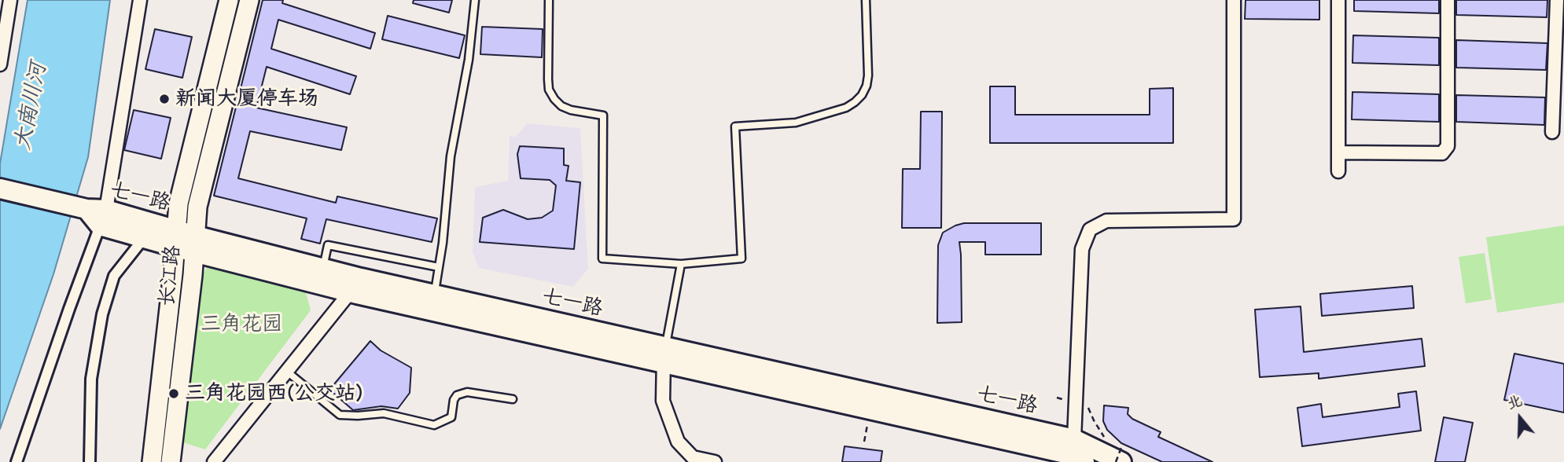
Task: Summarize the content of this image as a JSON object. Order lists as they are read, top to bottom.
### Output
{
  "streets": {
    "main road": ["七一路", "长江路"]
  },
  "crossings": [
    ["七一路", "长江路"]
  ],
  "water": ["大南川河"],
  "parks": ["三角花园"],
  "places": ["新闻大厦停车场", "三角花园西(公交站)"],
  "north": "top"
}
